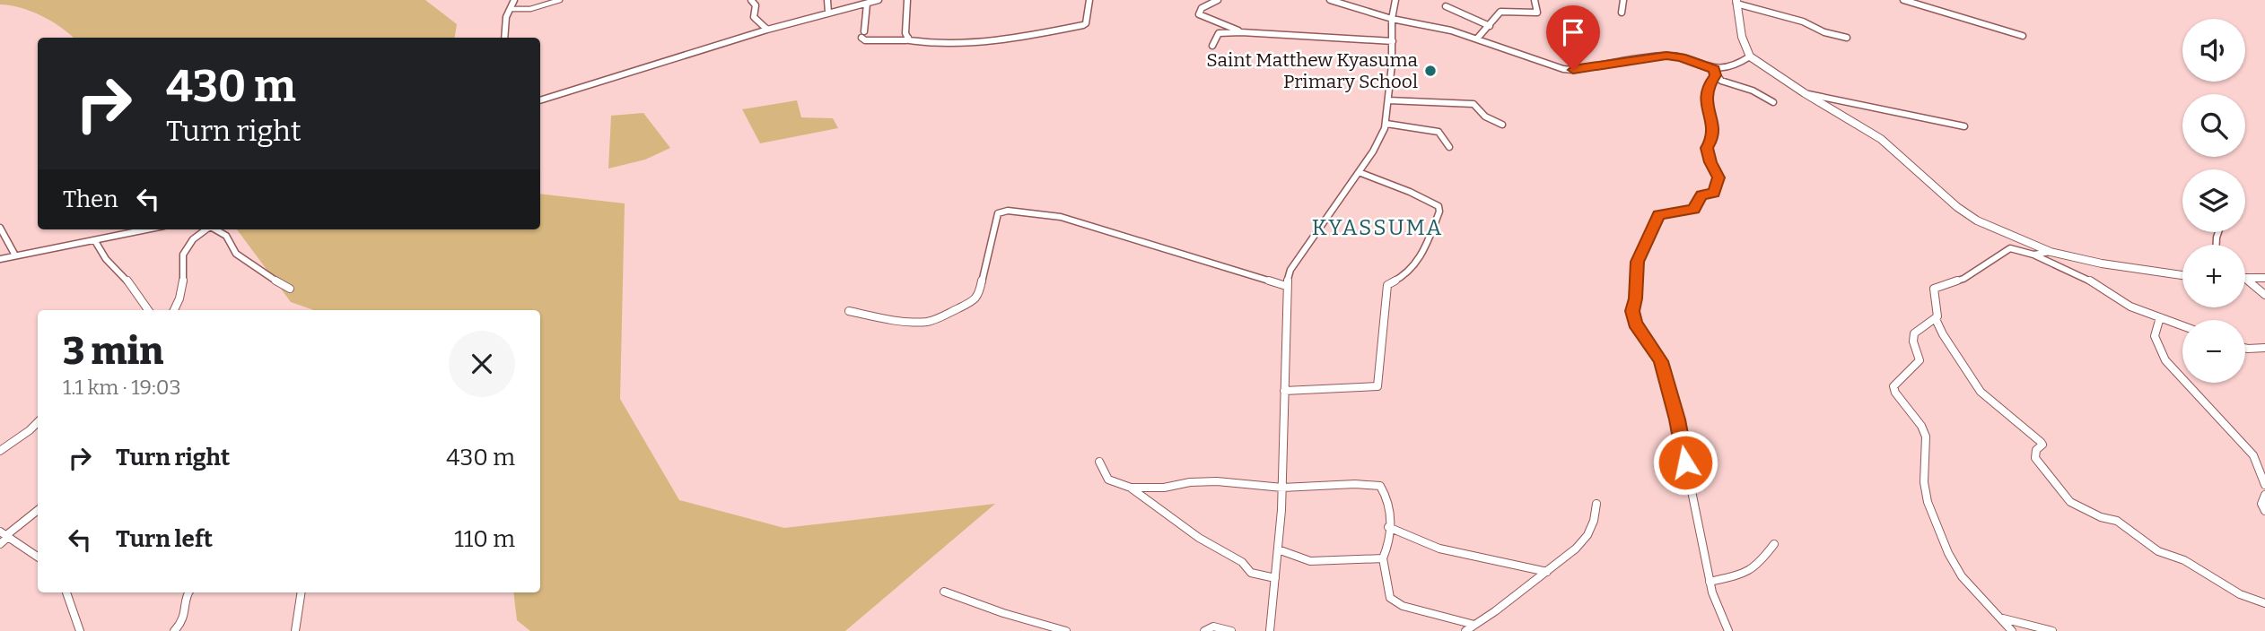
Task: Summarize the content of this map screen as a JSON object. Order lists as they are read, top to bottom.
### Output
{
  "districts": ["KYASSUMA"],
  "places": ["Saint Matthew Kyasuma Primary School"],
  "page": {
    "map_buttons": ["+", "−"],
    "turn": ["430 m", "Turn right"],
    "then": "Then",
    "heading": ["3 min", "1.1 km · 19:03"],
    "list": [
      {
        "name": "Turn right",
        "value": "430 m"
      },
      {
        "name": "Turn left",
        "value": "110 m"
      }
    ]
  }
}
